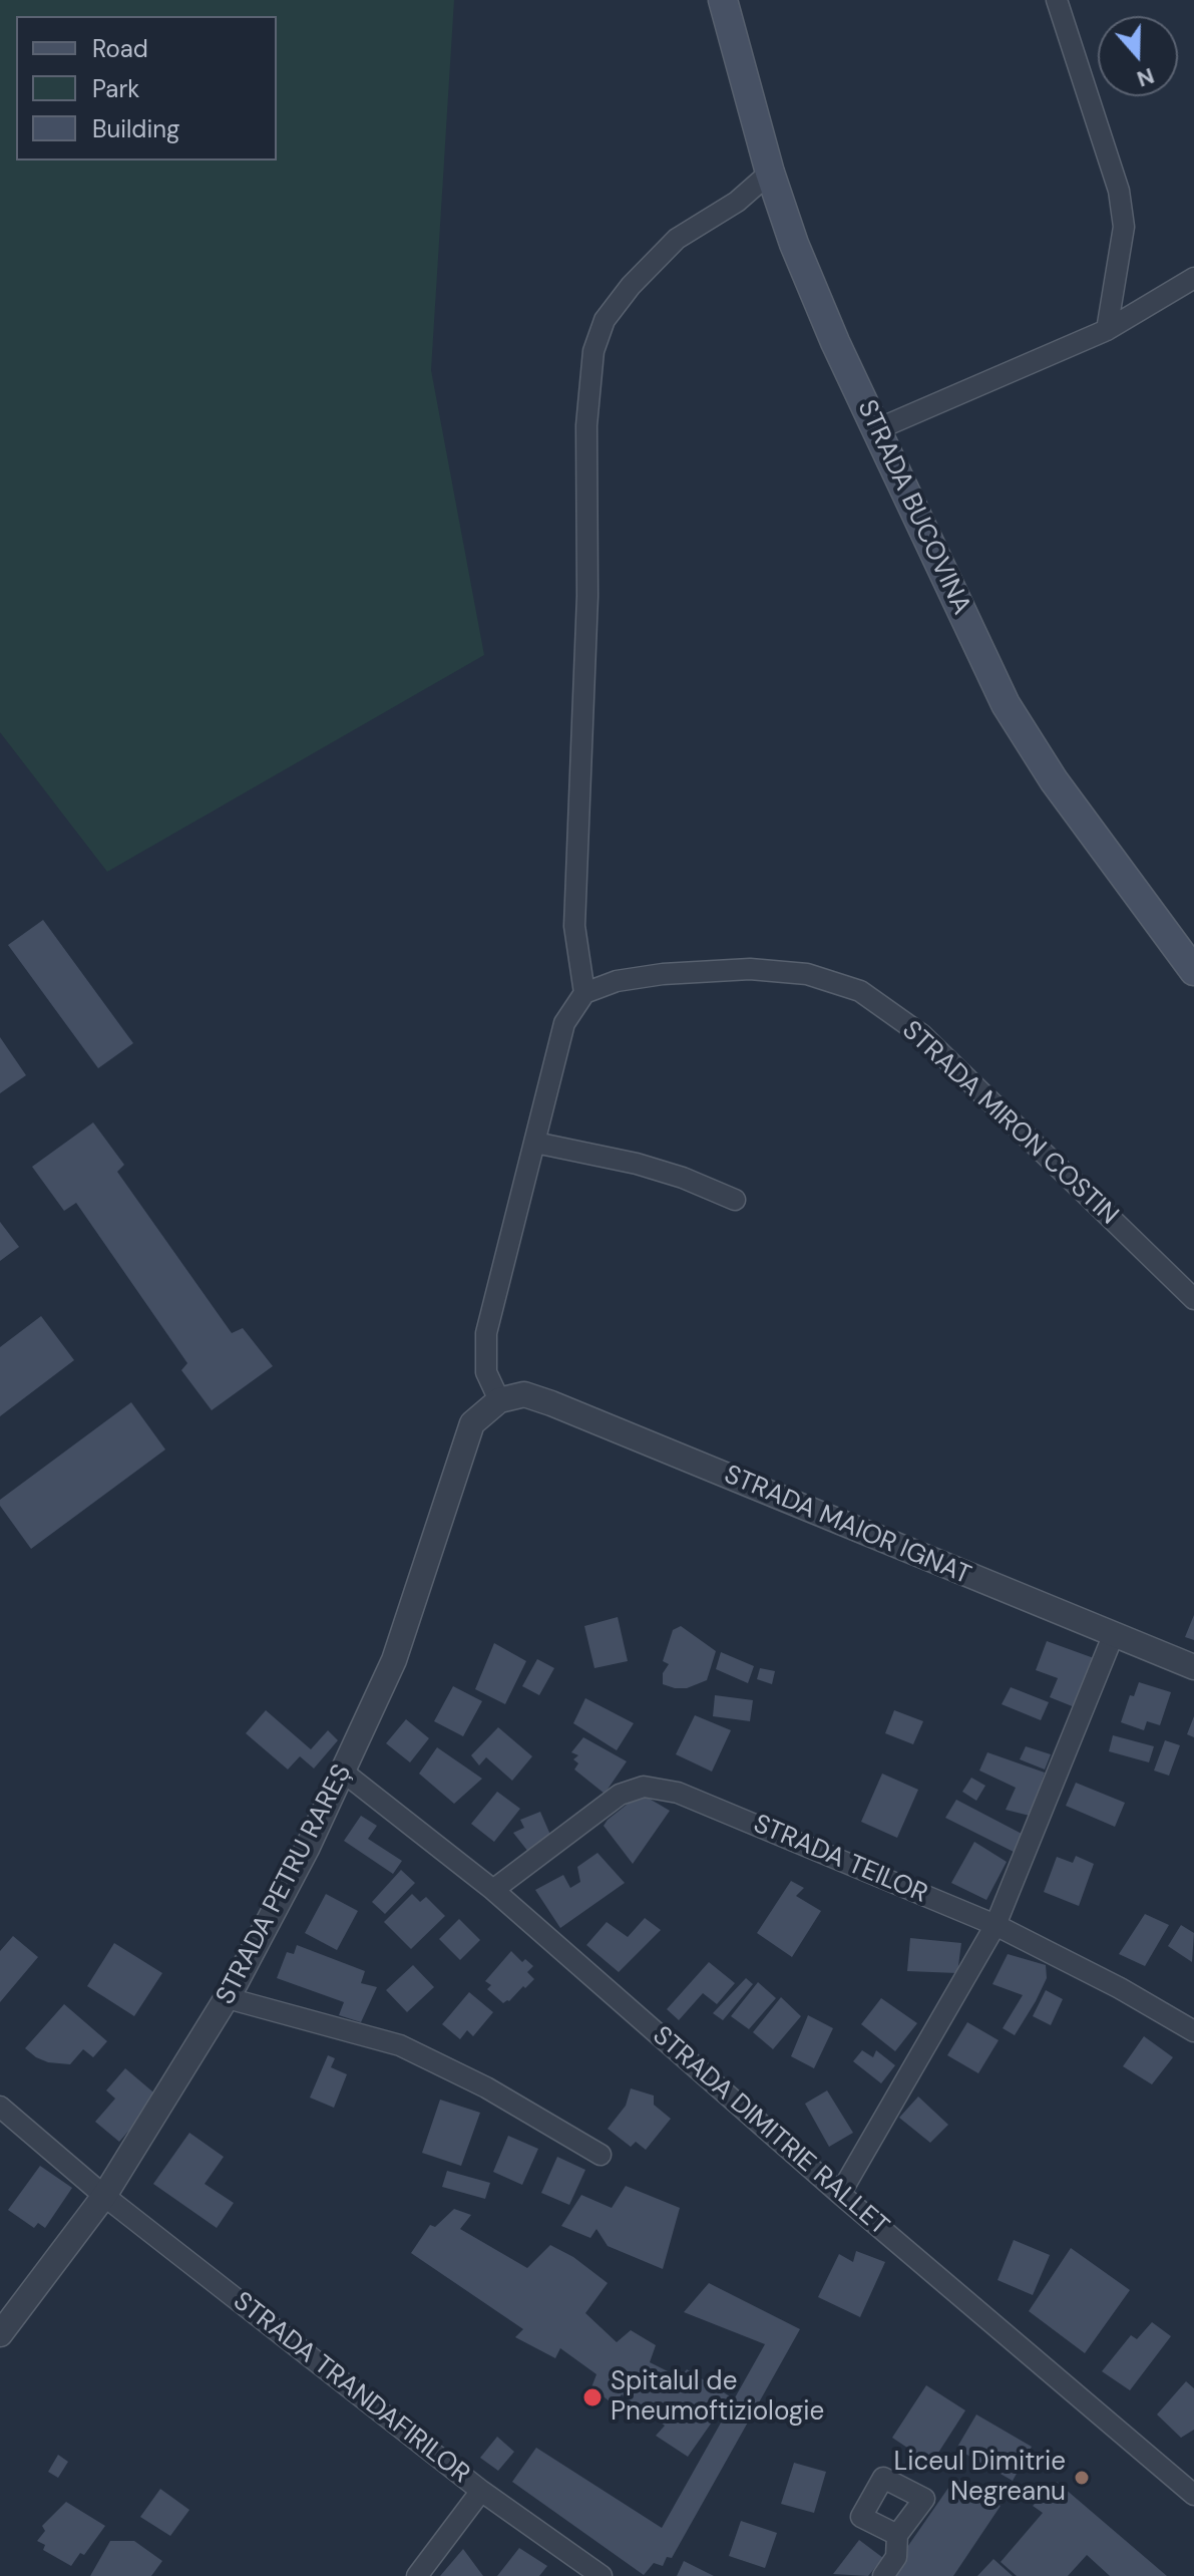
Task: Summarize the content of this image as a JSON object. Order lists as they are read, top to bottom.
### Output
{
  "streets": {
    "main road": ["STRADA BUCOVINA"],
    "street": [
      "STRADA MIRON COSTIN",
      "STRADA MAIOR IGNAT",
      "STRADA TEILOR",
      "STRADA PETRU RAREȘ",
      "STRADA DIMITRIE RALLET",
      "STRADA TRANDAFIRILOR"
    ]
  },
  "crossings": [
    ["STRADA MAIOR IGNAT", "STRADA PETRU RAREȘ"],
    ["STRADA TEILOR", "STRADA DIMITRIE RALLET"],
    ["STRADA PETRU RAREȘ", "STRADA DIMITRIE RALLET"],
    ["STRADA PETRU RAREȘ", "STRADA TRANDAFIRILOR"]
  ],
  "places": ["Spitalul de Pneumoftiziologie", "Liceul Dimitrie Negreanu"],
  "legend": ["Road", "Park", "Building"],
  "north": "bottom"
}
